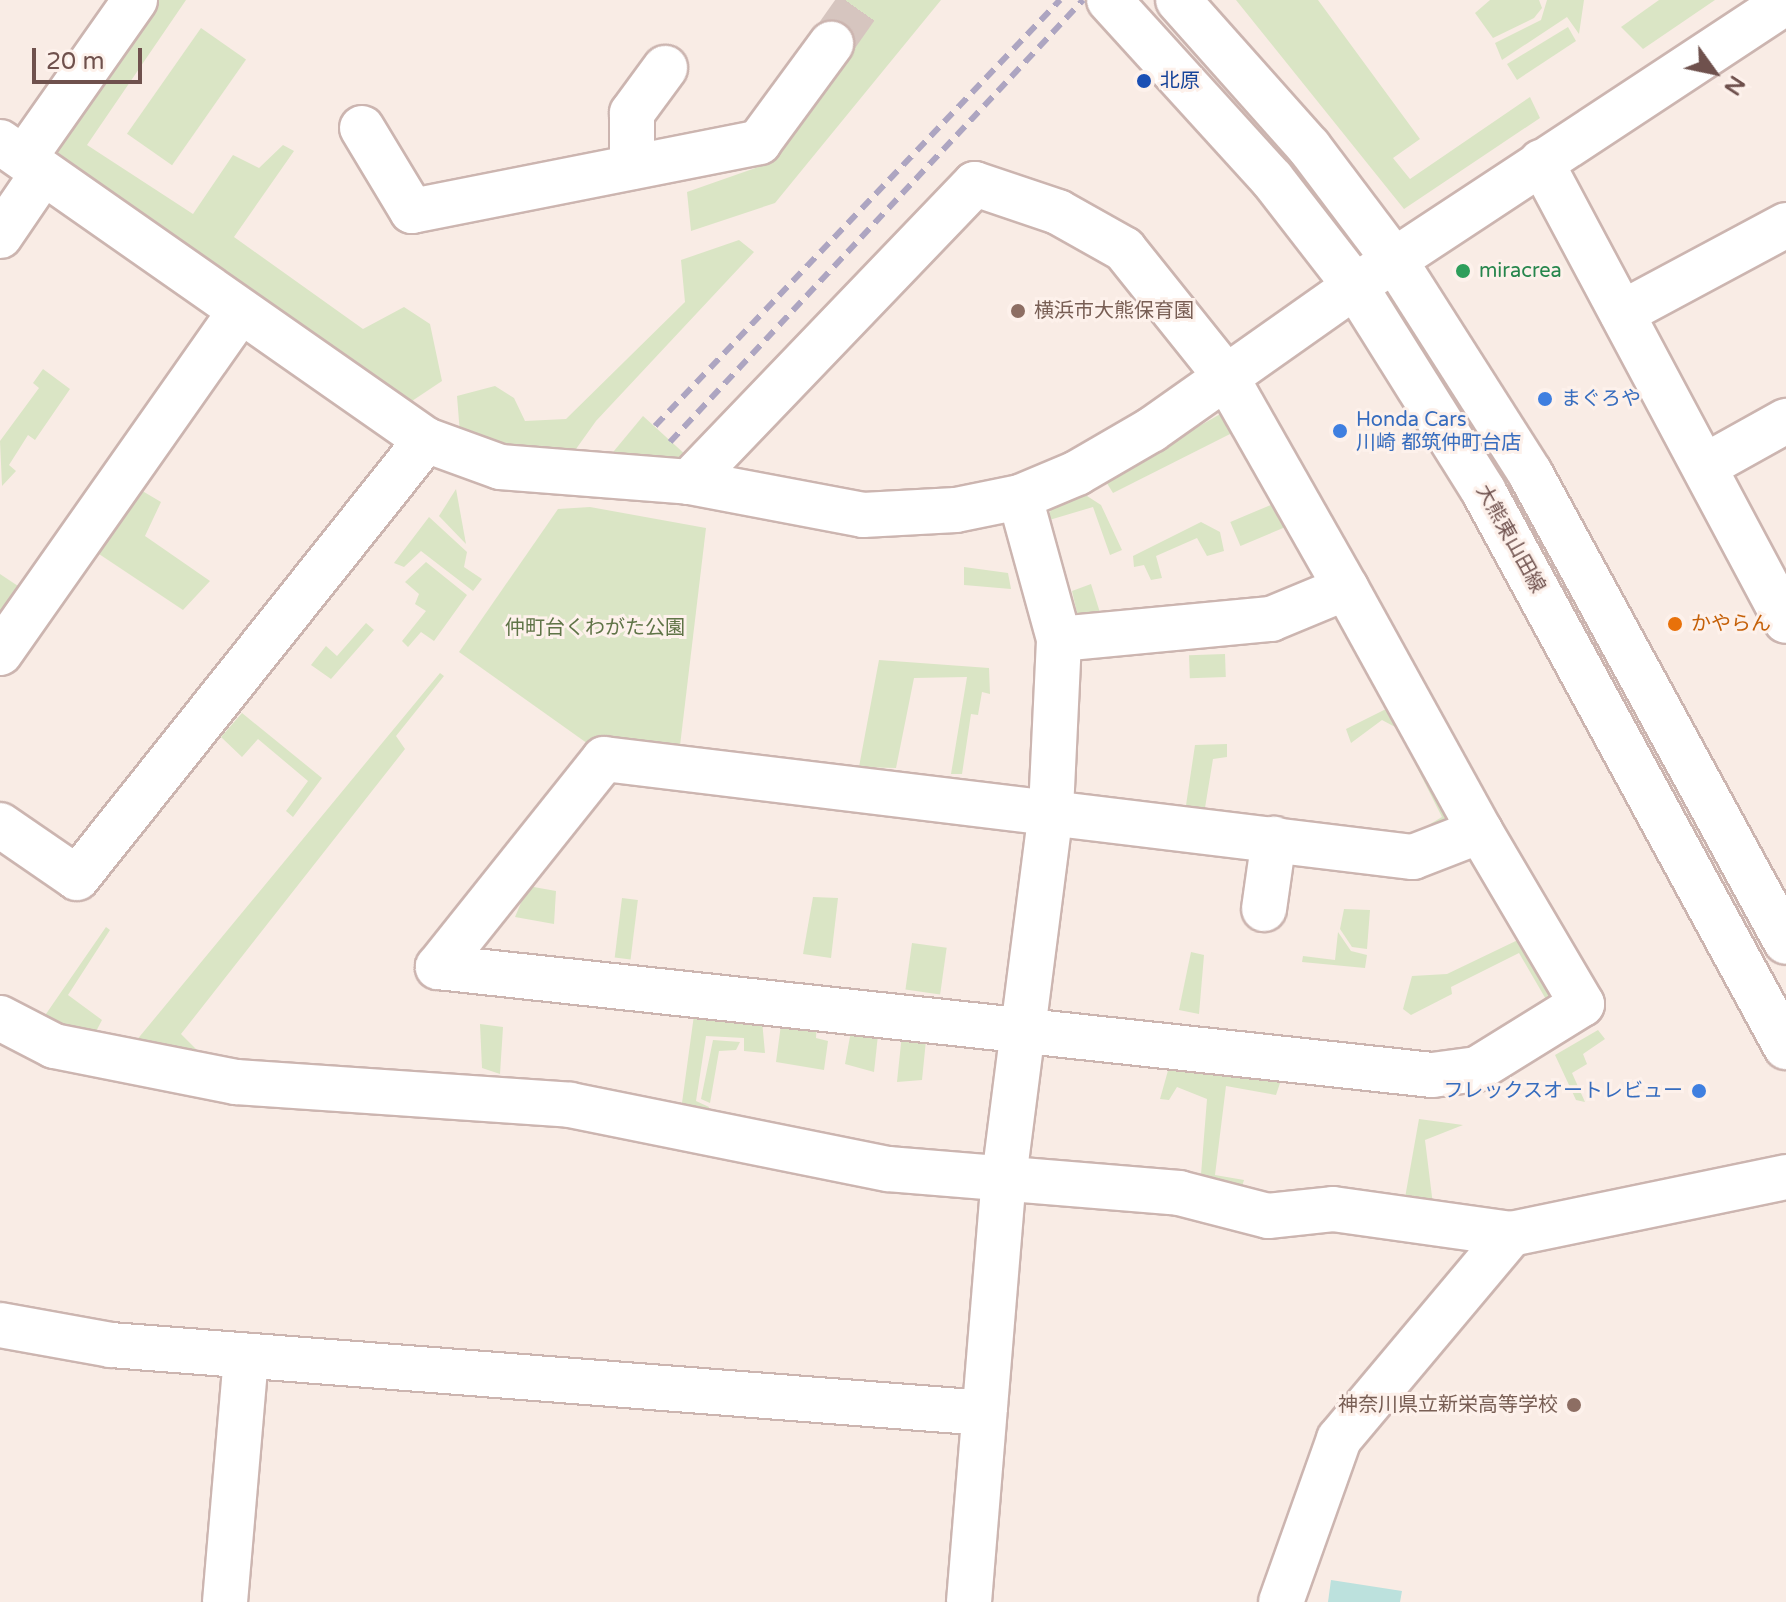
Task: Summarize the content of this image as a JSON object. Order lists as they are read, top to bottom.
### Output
{
  "streets": {
    "street": ["大熊東山田線"]
  },
  "parks": ["仲町台くわがた公園"],
  "places": [
    "北原",
    "miracrea",
    "横浜市大熊保育園",
    "まぐろや",
    "Honda Cars 川崎 都筑仲町台店",
    "かやらん",
    "フレックスオートレビュー",
    "神奈川県立新栄高等学校"
  ],
  "scale_bar": "20 m",
  "north": "bottom right"
}
